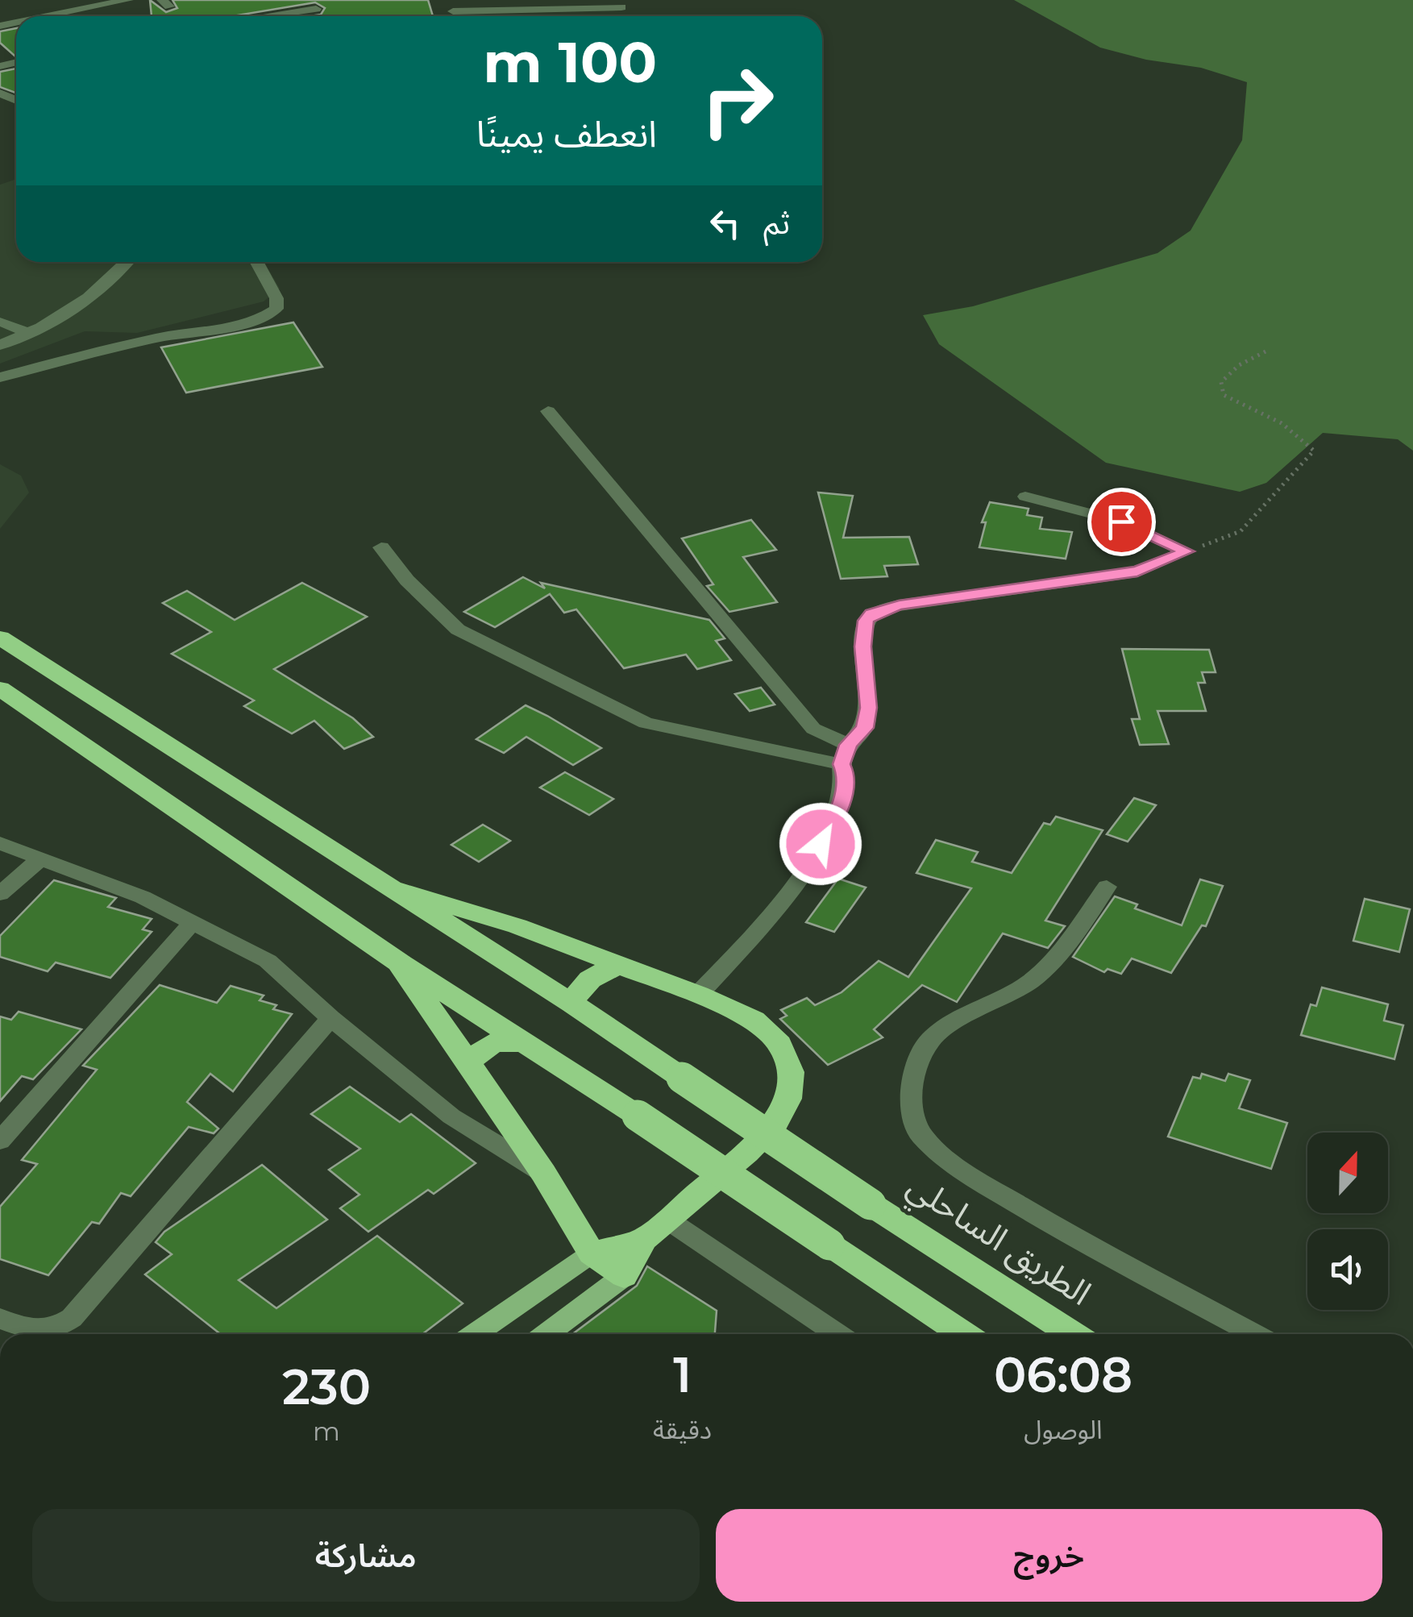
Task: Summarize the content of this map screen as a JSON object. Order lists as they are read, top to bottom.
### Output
{
  "streets": {
    "highway": ["الطريق الساحلي"]
  },
  "north": "top",
  "page": {
    "turn": ["100 m", "انعطف يمينًا"],
    "then": "ثم",
    "eta": [
      "06:08",
      "الوصول",
      "1",
      "دقيقة",
      "230",
      "m"
    ],
    "buttons": ["خروج", "مشاركة"]
  }
}
